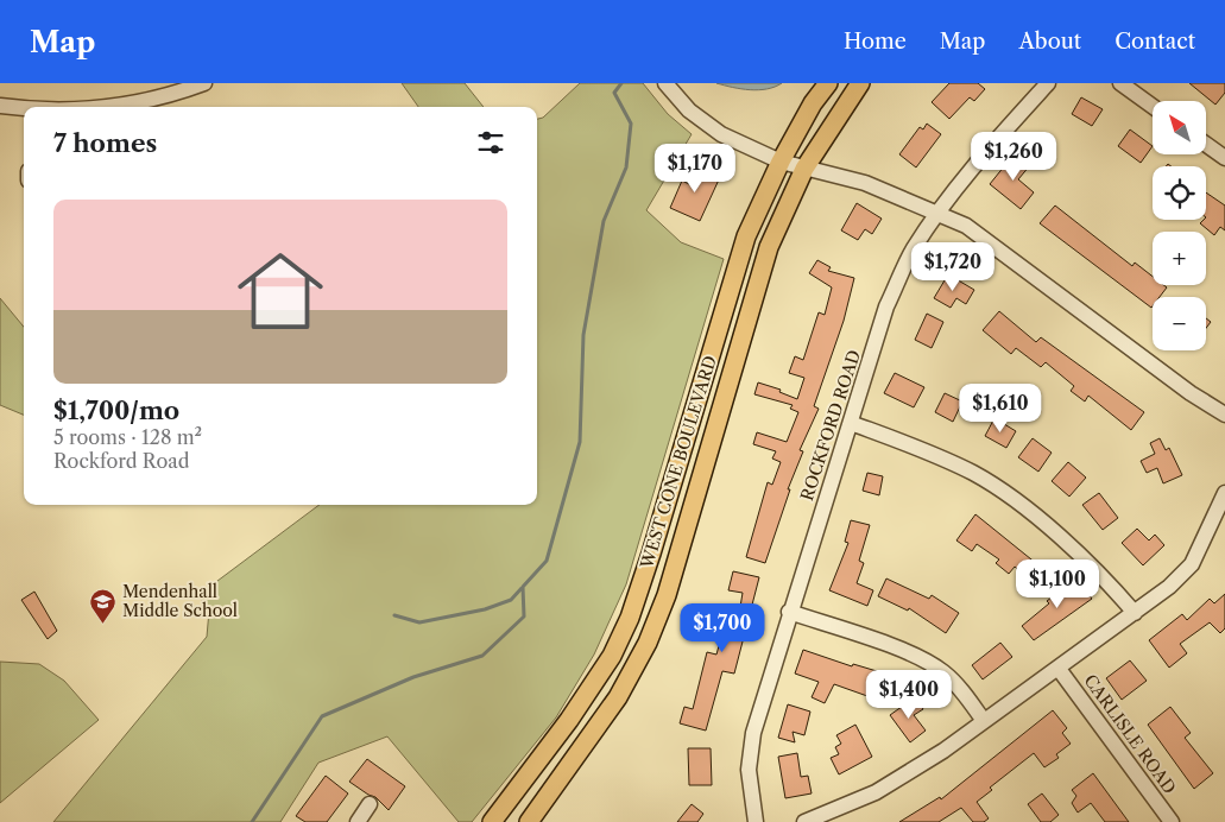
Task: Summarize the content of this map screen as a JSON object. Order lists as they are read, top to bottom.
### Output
{
  "streets": {
    "main road": ["WEST CONE BOULEVARD"],
    "street": ["ROCKFORD ROAD", "CARLISLE ROAD"]
  },
  "places": {
    "school or university": ["Mendenhall Middle School"]
  },
  "north": "top left",
  "page": {
    "header": "Map",
    "nav": [
      "Home",
      "Map",
      "About",
      "Contact"
    ],
    "map_buttons": ["+", "−"],
    "heading": "7 homes",
    "price": [
      "$1,260",
      "$1,170",
      "$1,720",
      "$1,610",
      "$1,100",
      "$1,700",
      "$1,400"
    ],
    "list": [
      {
        "name": "$1,700/mo",
        "note": "5 rooms · 128 m² · Rockford Road"
      }
    ]
  }
}
